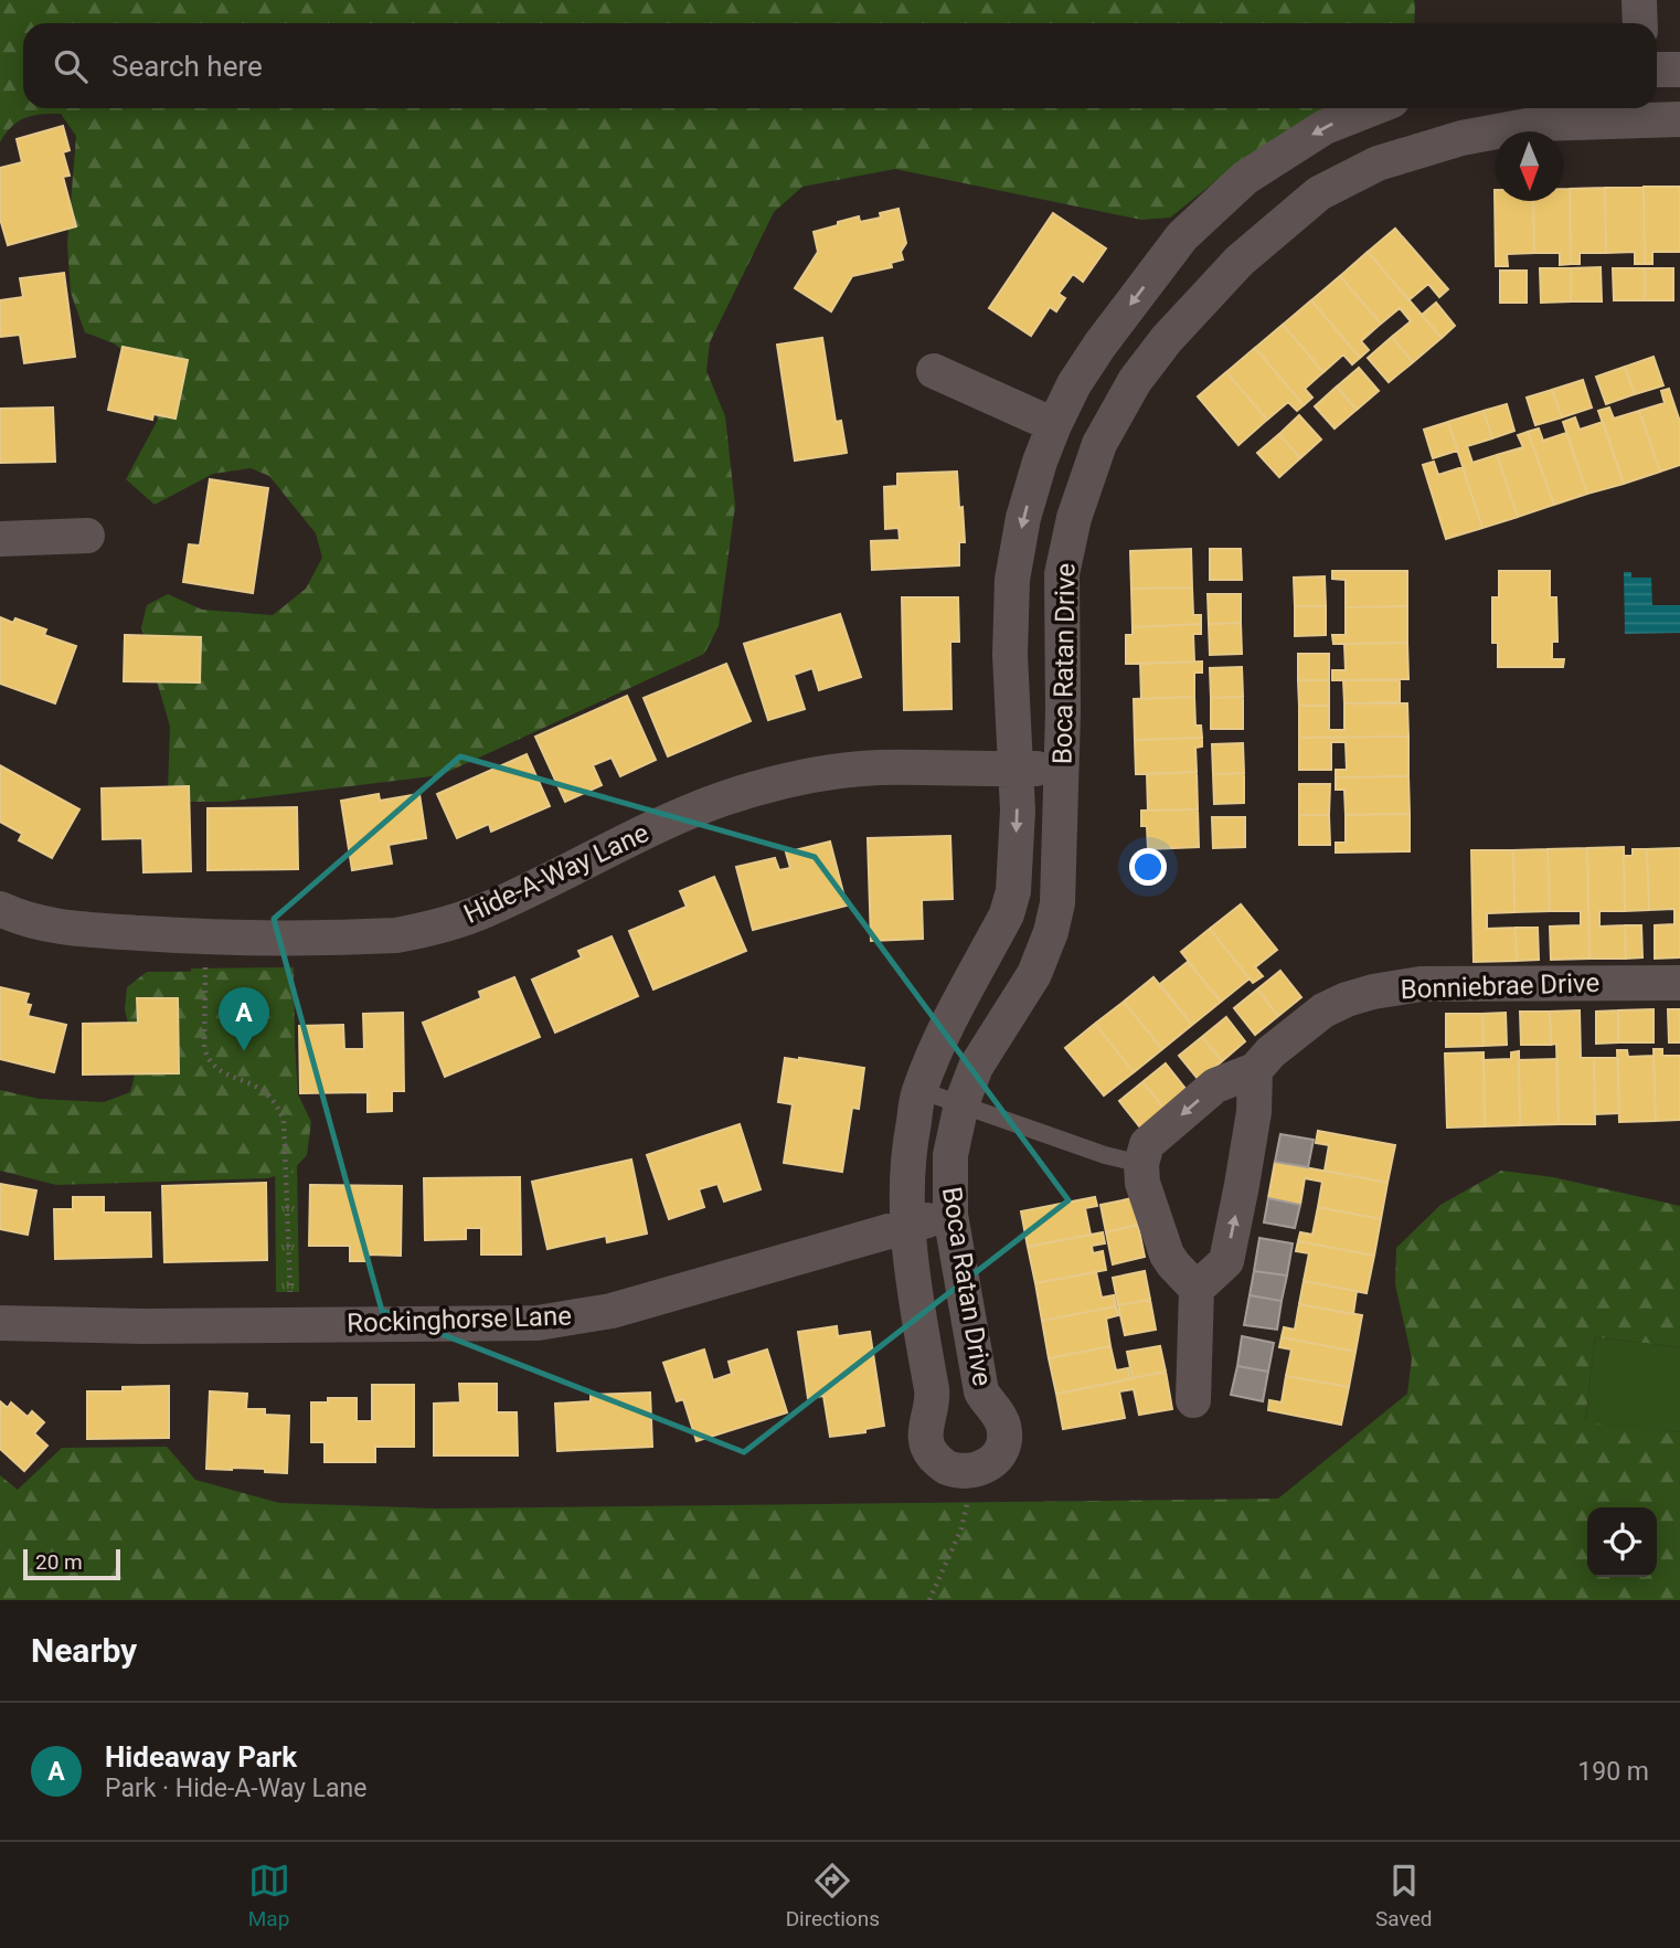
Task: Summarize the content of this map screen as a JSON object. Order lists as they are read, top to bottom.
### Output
{
  "streets": {
    "street": [
      "Boca Ratan Drive",
      "Hide-A-Way Lane",
      "Bonniebrae Drive",
      "Rockinghorse Lane"
    ]
  },
  "crossings": [
    ["Boca Ratan Drive", "Hide-A-Way Lane"],
    ["Boca Ratan Drive", "Rockinghorse Lane"]
  ],
  "scale_bar": "20 m",
  "north": "bottom",
  "page": {
    "search": "Search here",
    "pins": "A",
    "scale": "20 m",
    "heading": "Nearby",
    "list": [
      {
        "mark": "A",
        "name": "Hideaway Park",
        "note": "Park · Hide-A-Way Lane",
        "value": "190 m"
      }
    ],
    "nav": ["Map", "Directions", "Saved"]
  }
}
